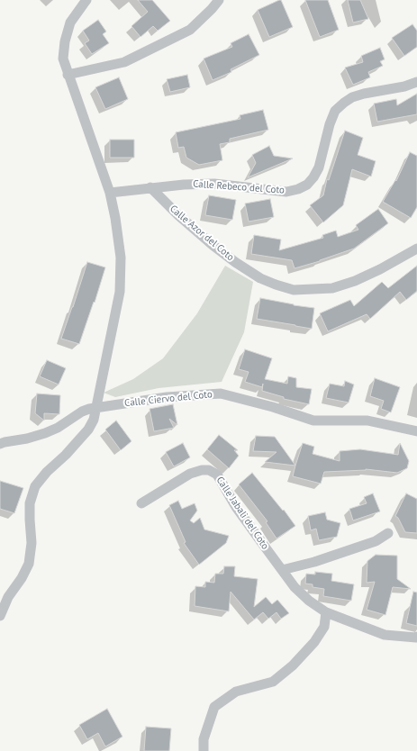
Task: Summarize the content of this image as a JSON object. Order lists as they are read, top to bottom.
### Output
{
  "streets": {
    "street": [
      "Calle Rebeco del Coto",
      "Calle Azor del Coto",
      "Calle Ciervo del Coto",
      "Calle Jabali del Coto"
    ]
  },
  "crossings": [
    ["Calle Rebeco del Coto", "Calle Azor del Coto"]
  ]
}
